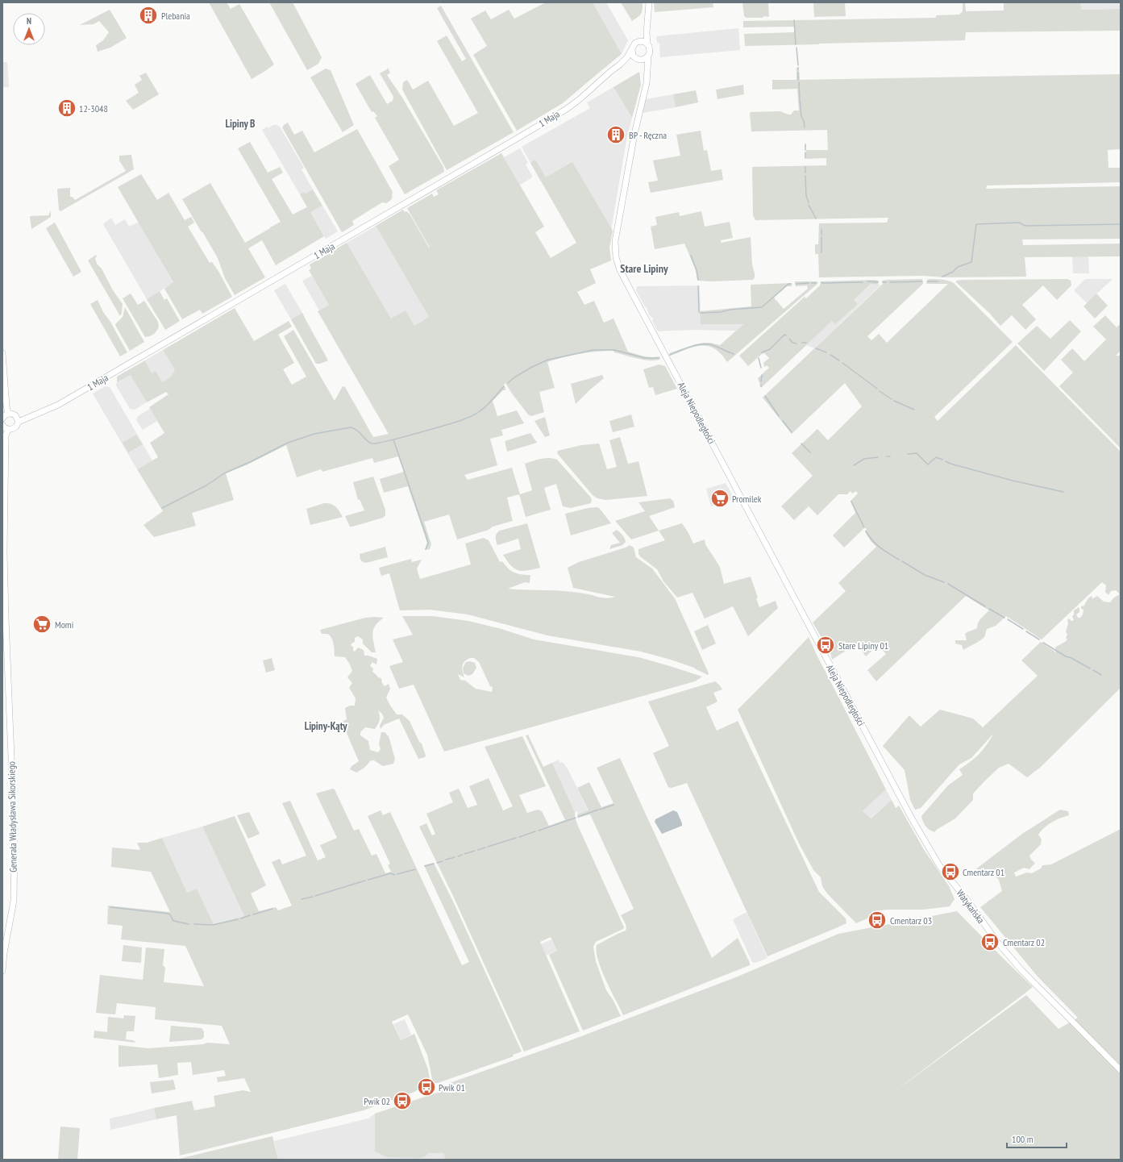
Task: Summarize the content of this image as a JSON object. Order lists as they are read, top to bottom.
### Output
{
  "streets": {
    "street": [
      "1 Maja",
      "Aleja Niepodległości",
      "Generała Władysława Sikorskiego",
      "Watykańska"
    ]
  },
  "crossings": [
    ["1 Maja", "Aleja Niepodległości"],
    ["1 Maja", "Generała Władysława Sikorskiego"],
    ["Aleja Niepodległości", "Watykańska"]
  ],
  "districts": ["Lipiny B", "Stare Lipiny", "Lipiny-Kąty"],
  "places": {
    "building": ["Plebania", "12-3048", "BP - Ręczna"],
    "supermarket": ["Promilek", "Momi"],
    "bus stop": [
      "Stare Lipiny 01",
      "Cmentarz 01",
      "Cmentarz 03",
      "Cmentarz 02",
      "Pwik 01",
      "Pwik 02"
    ]
  },
  "scale_bar": "100 m",
  "north": "top"
}
